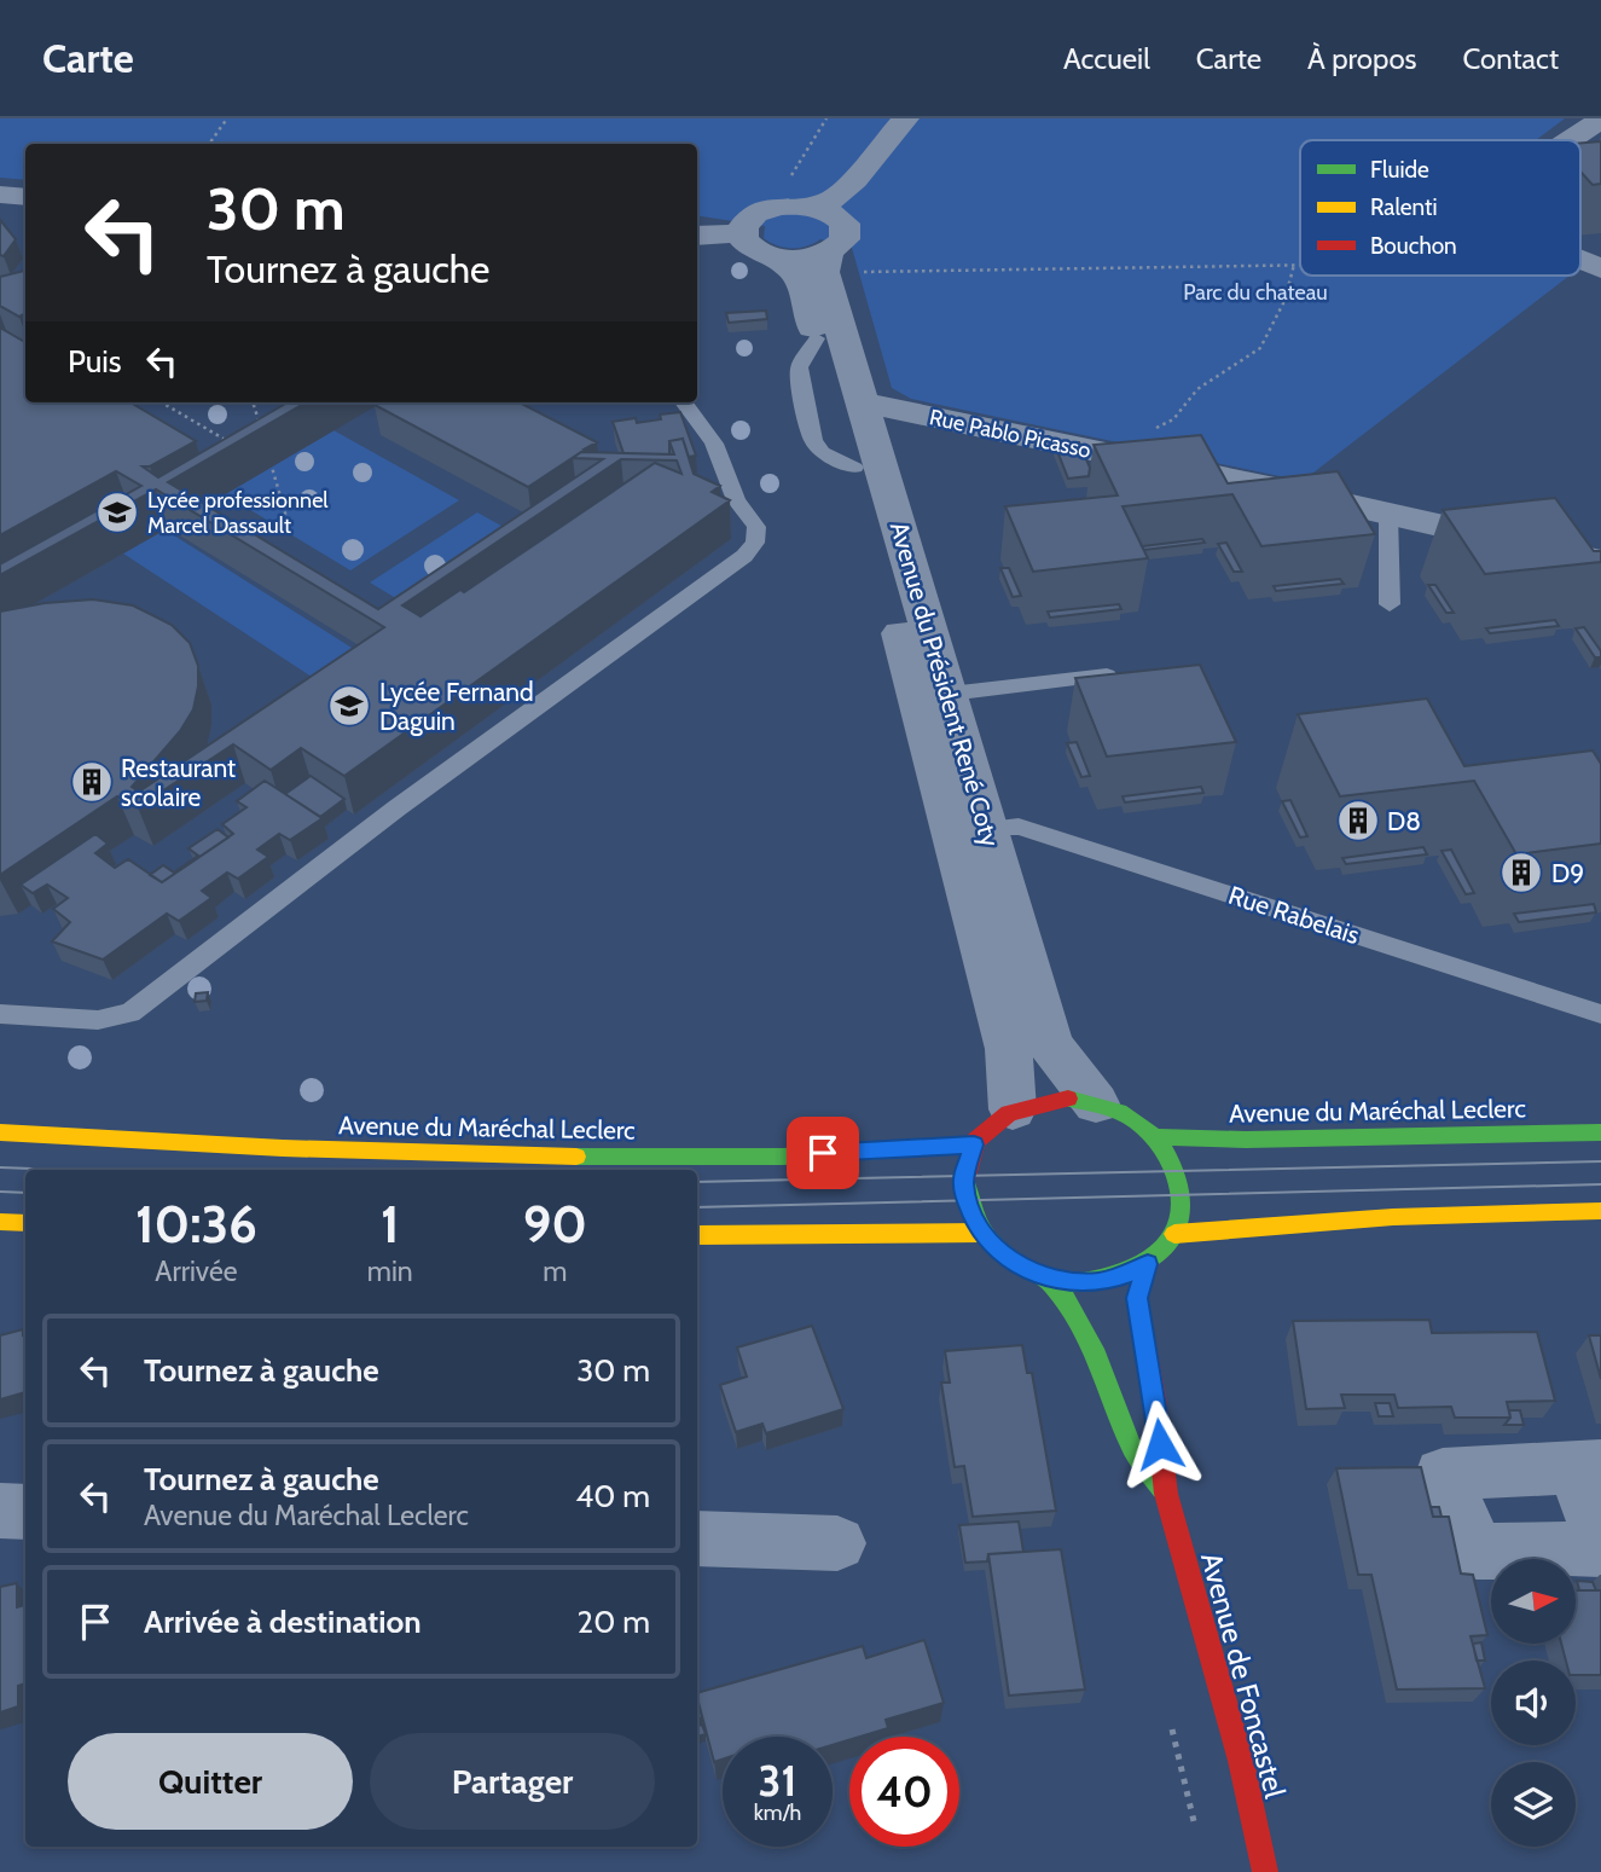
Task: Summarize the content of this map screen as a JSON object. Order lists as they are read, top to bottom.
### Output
{
  "streets": {
    "main road": ["Avenue du Maréchal Leclerc", "Avenue de Foncastel"],
    "street": ["Rue Pablo Picasso", "Avenue du Président René Coty"],
    "lane": ["Rue Rabelais"]
  },
  "crossings": [
    ["Rue Pablo Picasso", "Avenue du Président René Coty"],
    ["Avenue du Président René Coty", "Rue Rabelais"],
    ["Avenue du Président René Coty", "Avenue du Maréchal Leclerc"],
    ["Avenue du Président René Coty", "Avenue de Foncastel"],
    ["Avenue du Maréchal Leclerc", "Avenue de Foncastel"]
  ],
  "parks": ["Parc du chateau"],
  "places": {
    "school or university": ["Lycée professionnel Marcel Dassault", "Lycée Fernand Daguin"],
    "building": ["Restaurant scolaire", "D8", "D9"]
  },
  "legend": ["Fluide", "Ralenti", "Bouchon"],
  "north": "right",
  "page": {
    "header": "Carte",
    "nav": [
      "Accueil",
      "Carte",
      "À propos",
      "Contact"
    ],
    "turn": ["30 m", "Tournez à gauche"],
    "then": "Puis",
    "eta": [
      "10:36",
      "Arrivée",
      "1",
      "min",
      "90",
      "m"
    ],
    "list": [
      {
        "name": "Tournez à gauche",
        "value": "30 m"
      },
      {
        "name": "Tournez à gauche",
        "note": "Avenue du Maréchal Leclerc",
        "value": "40 m"
      },
      {
        "name": "Arrivée à destination",
        "value": "20 m"
      }
    ],
    "buttons": ["Quitter", "Partager"],
    "speed": "31 km/h",
    "limit": "40"
  }
}
